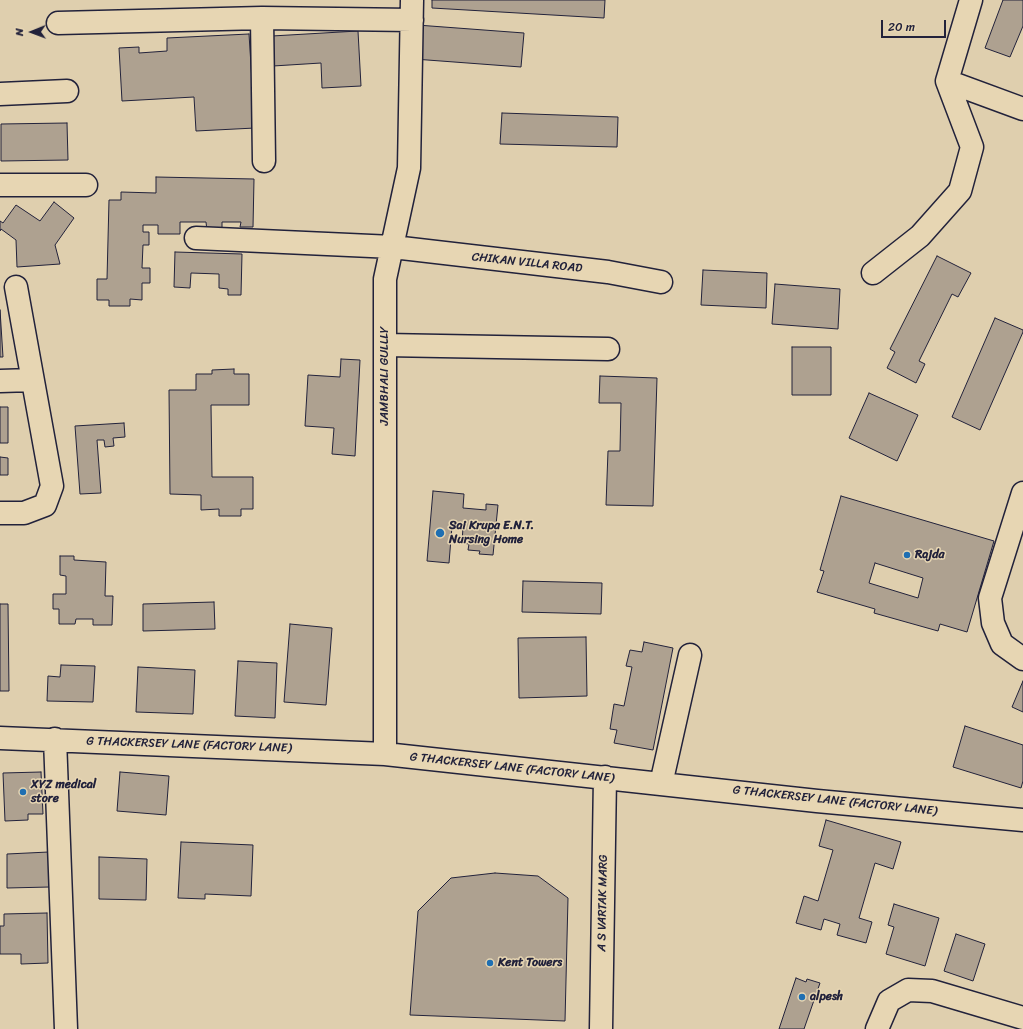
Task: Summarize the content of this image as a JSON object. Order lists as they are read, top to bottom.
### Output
{
  "streets": {
    "street": [
      "CHIKAN VILLA ROAD",
      "JAMBHALI GULLLY",
      "G THACKERSEY LANE (FACTORY LANE)",
      "A S VARTAK MARG"
    ]
  },
  "crossings": [
    ["CHIKAN VILLA ROAD", "JAMBHALI GULLLY"],
    ["JAMBHALI GULLLY", "G THACKERSEY LANE (FACTORY LANE)"],
    ["G THACKERSEY LANE (FACTORY LANE)", "A S VARTAK MARG"]
  ],
  "places": [
    "Sai Krupa E.N.T. Nursing Home",
    "Rajda",
    "XYZ medical store",
    "Kent Towers",
    "alpesh"
  ],
  "scale_bar": "20 m",
  "north": "left"
}
